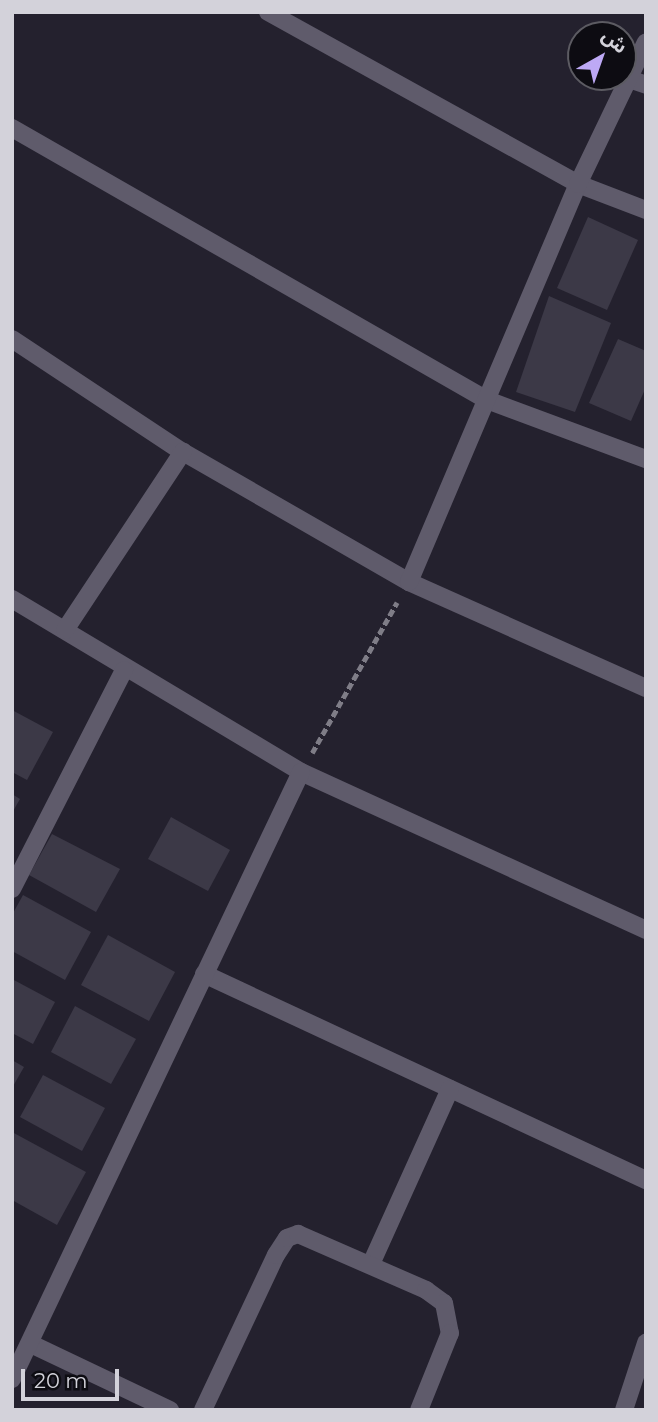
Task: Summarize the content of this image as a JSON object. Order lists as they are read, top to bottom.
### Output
{
  "scale_bar": "20 m",
  "north": "top right"
}
